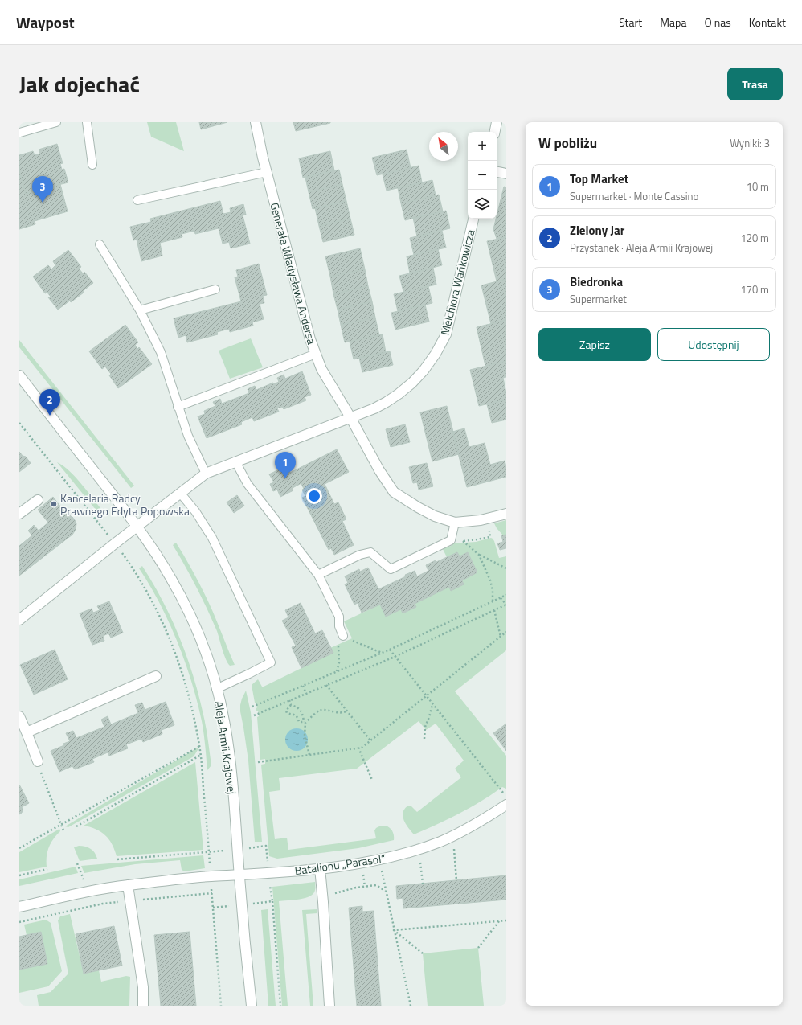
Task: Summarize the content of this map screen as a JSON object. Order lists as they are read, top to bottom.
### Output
{
  "streets": {
    "street": [
      "Generała Władysława Andersa",
      "Melchiora Wańkowicza",
      "Aleja Armii Krajowej",
      "Batalionu „Parasol”"
    ]
  },
  "crossings": [
    ["Generała Władysława Andersa", "Melchiora Wańkowicza"],
    ["Melchiora Wańkowicza", "Aleja Armii Krajowej"],
    ["Aleja Armii Krajowej", "Batalionu „Parasol”"]
  ],
  "places": ["Kancelaria Radcy Prawnego Edyta Popowska"],
  "north": "top left",
  "page": {
    "header": "Waypost",
    "nav": [
      "Start",
      "Mapa",
      "O nas",
      "Kontakt"
    ],
    "title": "Jak dojechać",
    "buttons": [
      "Trasa",
      ["Zapisz", "Udostępnij"]
    ],
    "heading": ["W pobliżu", "Wyniki: 3"],
    "map_buttons": ["+", "−"],
    "list": [
      {
        "mark": "1",
        "name": "Top Market",
        "note": "Supermarket · Monte Cassino",
        "value": "10 m"
      },
      {
        "mark": "2",
        "name": "Zielony Jar",
        "note": "Przystanek · Aleja Armii Krajowej",
        "value": "120 m"
      },
      {
        "mark": "3",
        "name": "Biedronka",
        "note": "Supermarket",
        "value": "170 m"
      }
    ],
    "pins": ["3", "2", "1"]
  }
}
